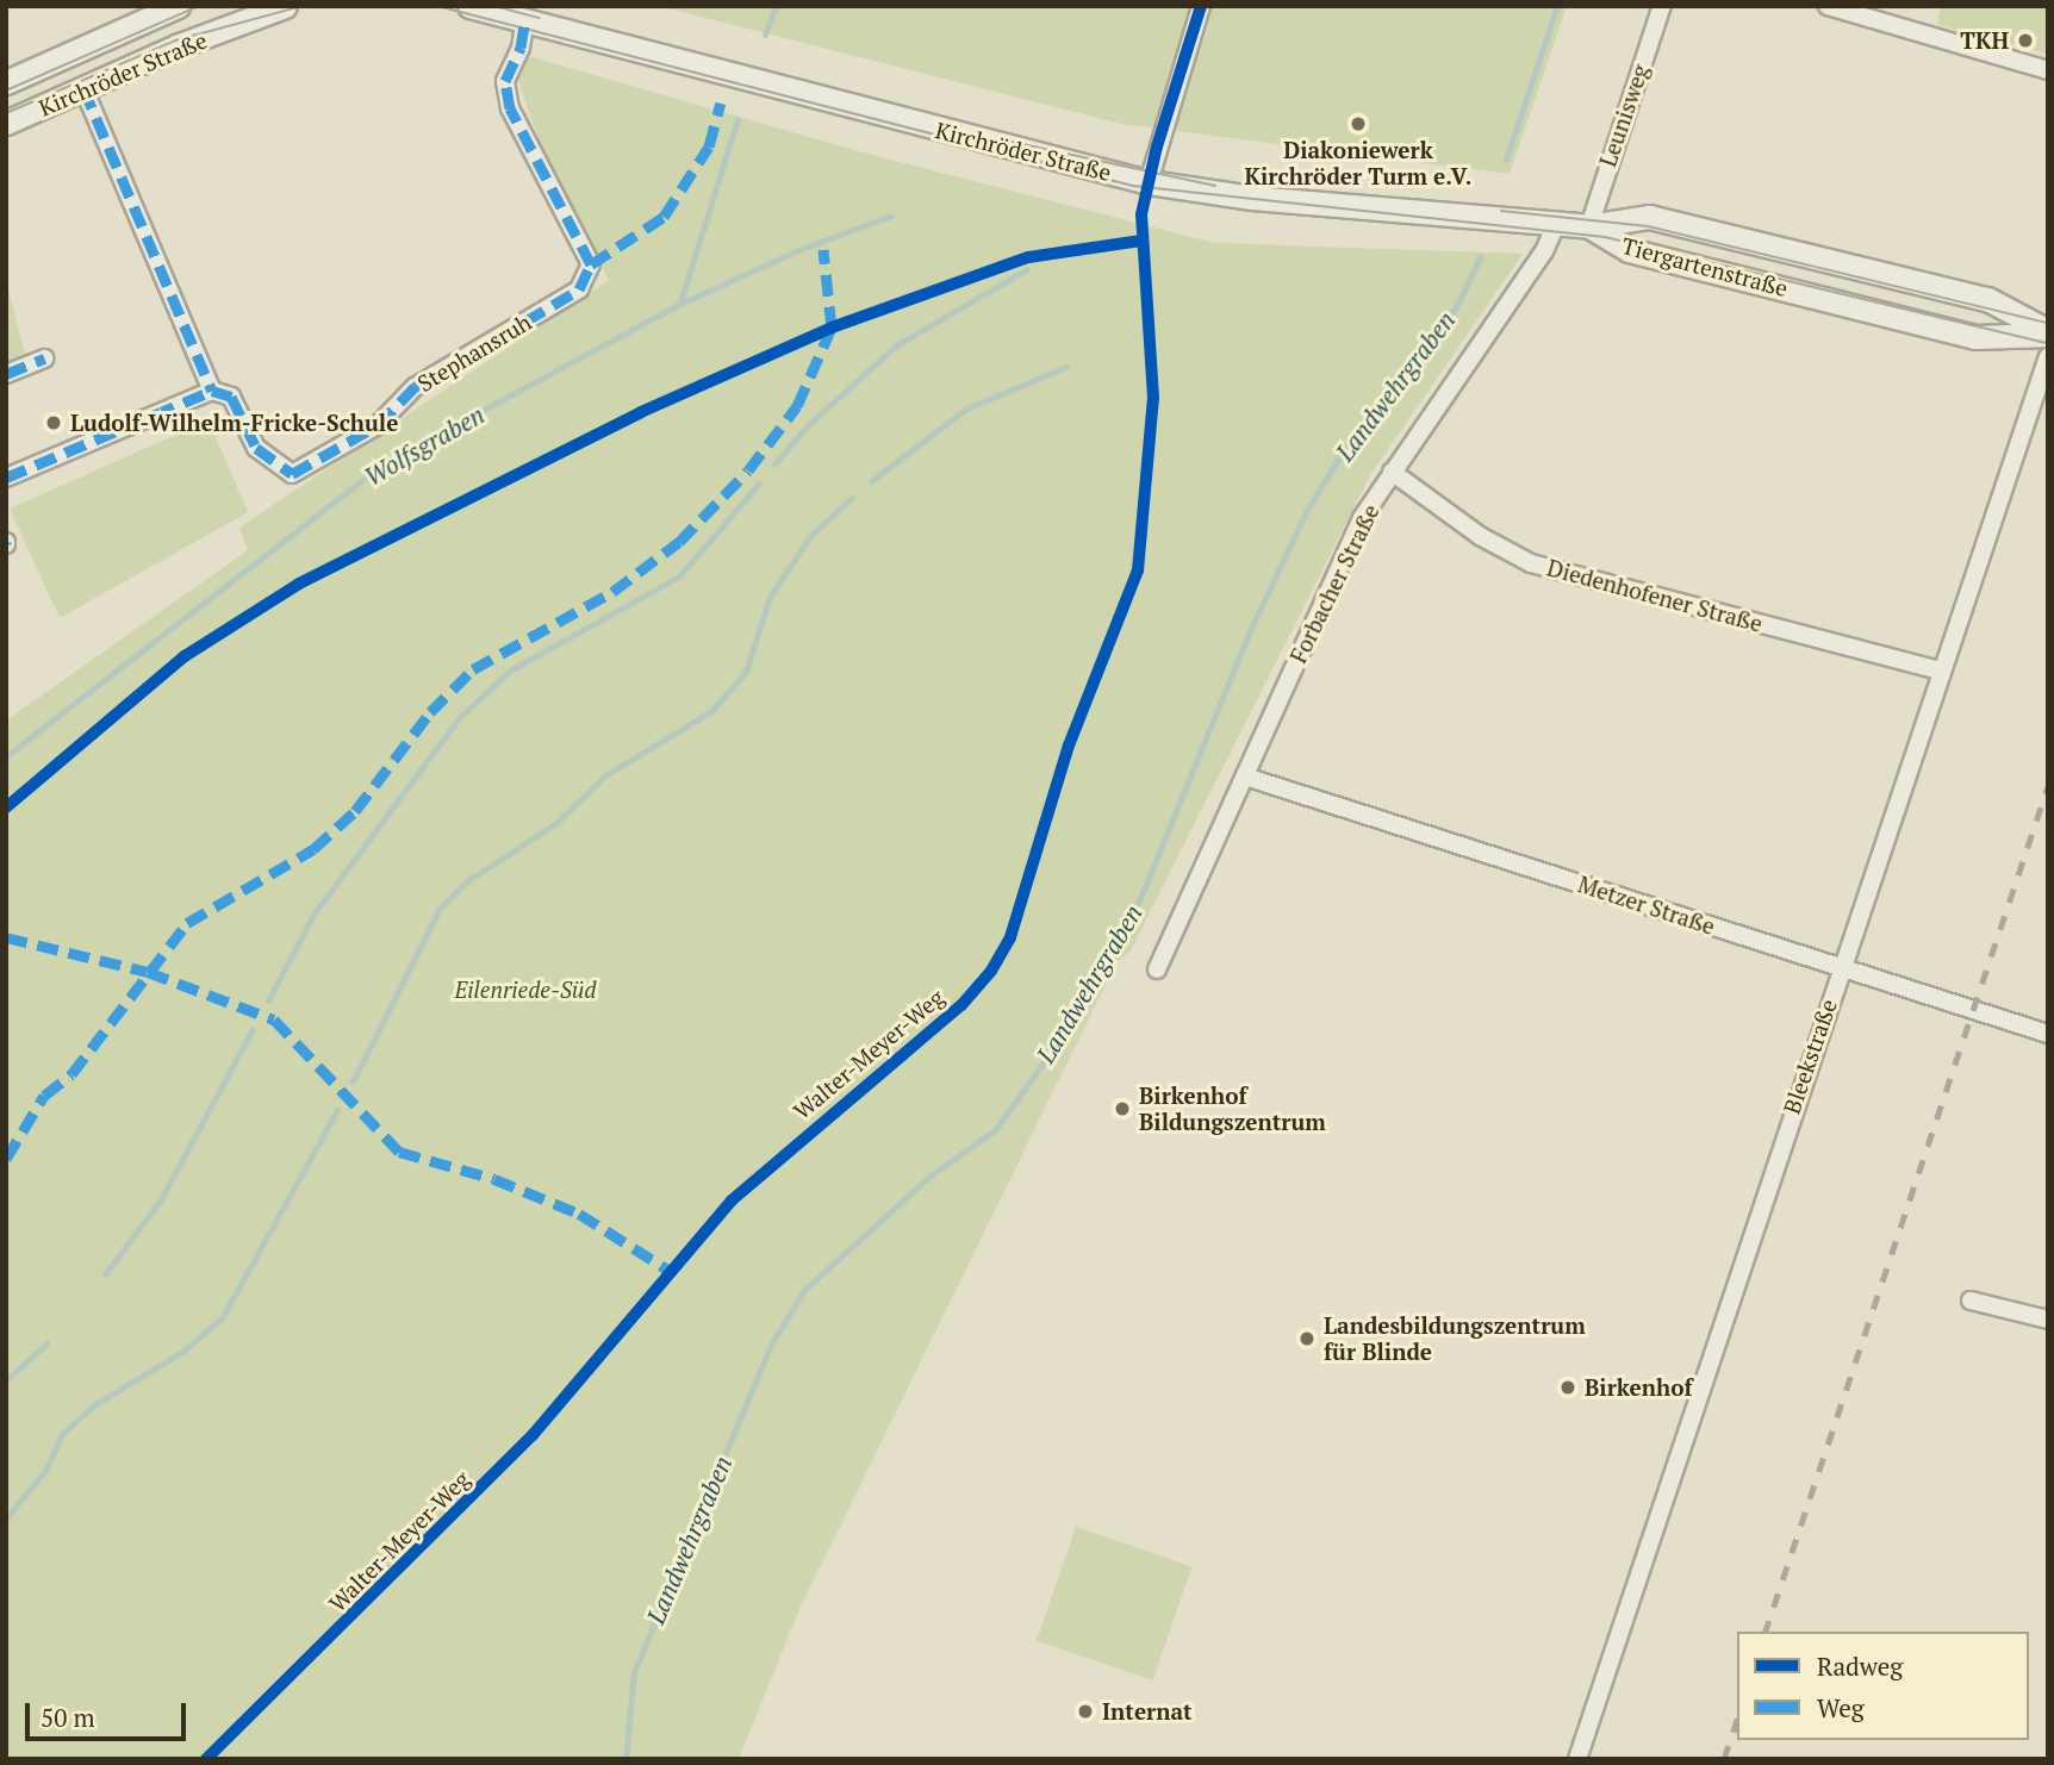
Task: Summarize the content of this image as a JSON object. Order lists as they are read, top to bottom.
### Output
{
  "streets": {
    "main road": ["Kirchröder Straße", "Tiergartenstraße"],
    "street": [
      "Leunisweg",
      "Stephansruh",
      "Forbacher Straße",
      "Diedenhofener Straße",
      "Metzer Straße",
      "Bleekstraße"
    ],
    "cycle path": ["Walter-Meyer-Weg"]
  },
  "crossings": [
    ["Kirchröder Straße", "Leunisweg"],
    ["Kirchröder Straße", "Tiergartenstraße"],
    ["Kirchröder Straße", "Stephansruh"],
    ["Kirchröder Straße", "Forbacher Straße"],
    ["Leunisweg", "Tiergartenstraße"],
    ["Forbacher Straße", "Diedenhofener Straße"],
    ["Forbacher Straße", "Metzer Straße"],
    ["Diedenhofener Straße", "Bleekstraße"],
    ["Metzer Straße", "Bleekstraße"]
  ],
  "water": ["Landwehrgraben", "Wolfsgraben"],
  "parks": ["Eilenriede-Süd"],
  "places": [
    "TKH",
    "Diakoniewerk Kirchröder Turm e.V.",
    "Ludolf-Wilhelm-Fricke-Schule",
    "Birkenhof Bildungszentrum",
    "Landesbildungszentrum für Blinde",
    "Birkenhof",
    "Internat"
  ],
  "legend": ["Radweg", "Weg"],
  "scale_bar": "50 m"
}
